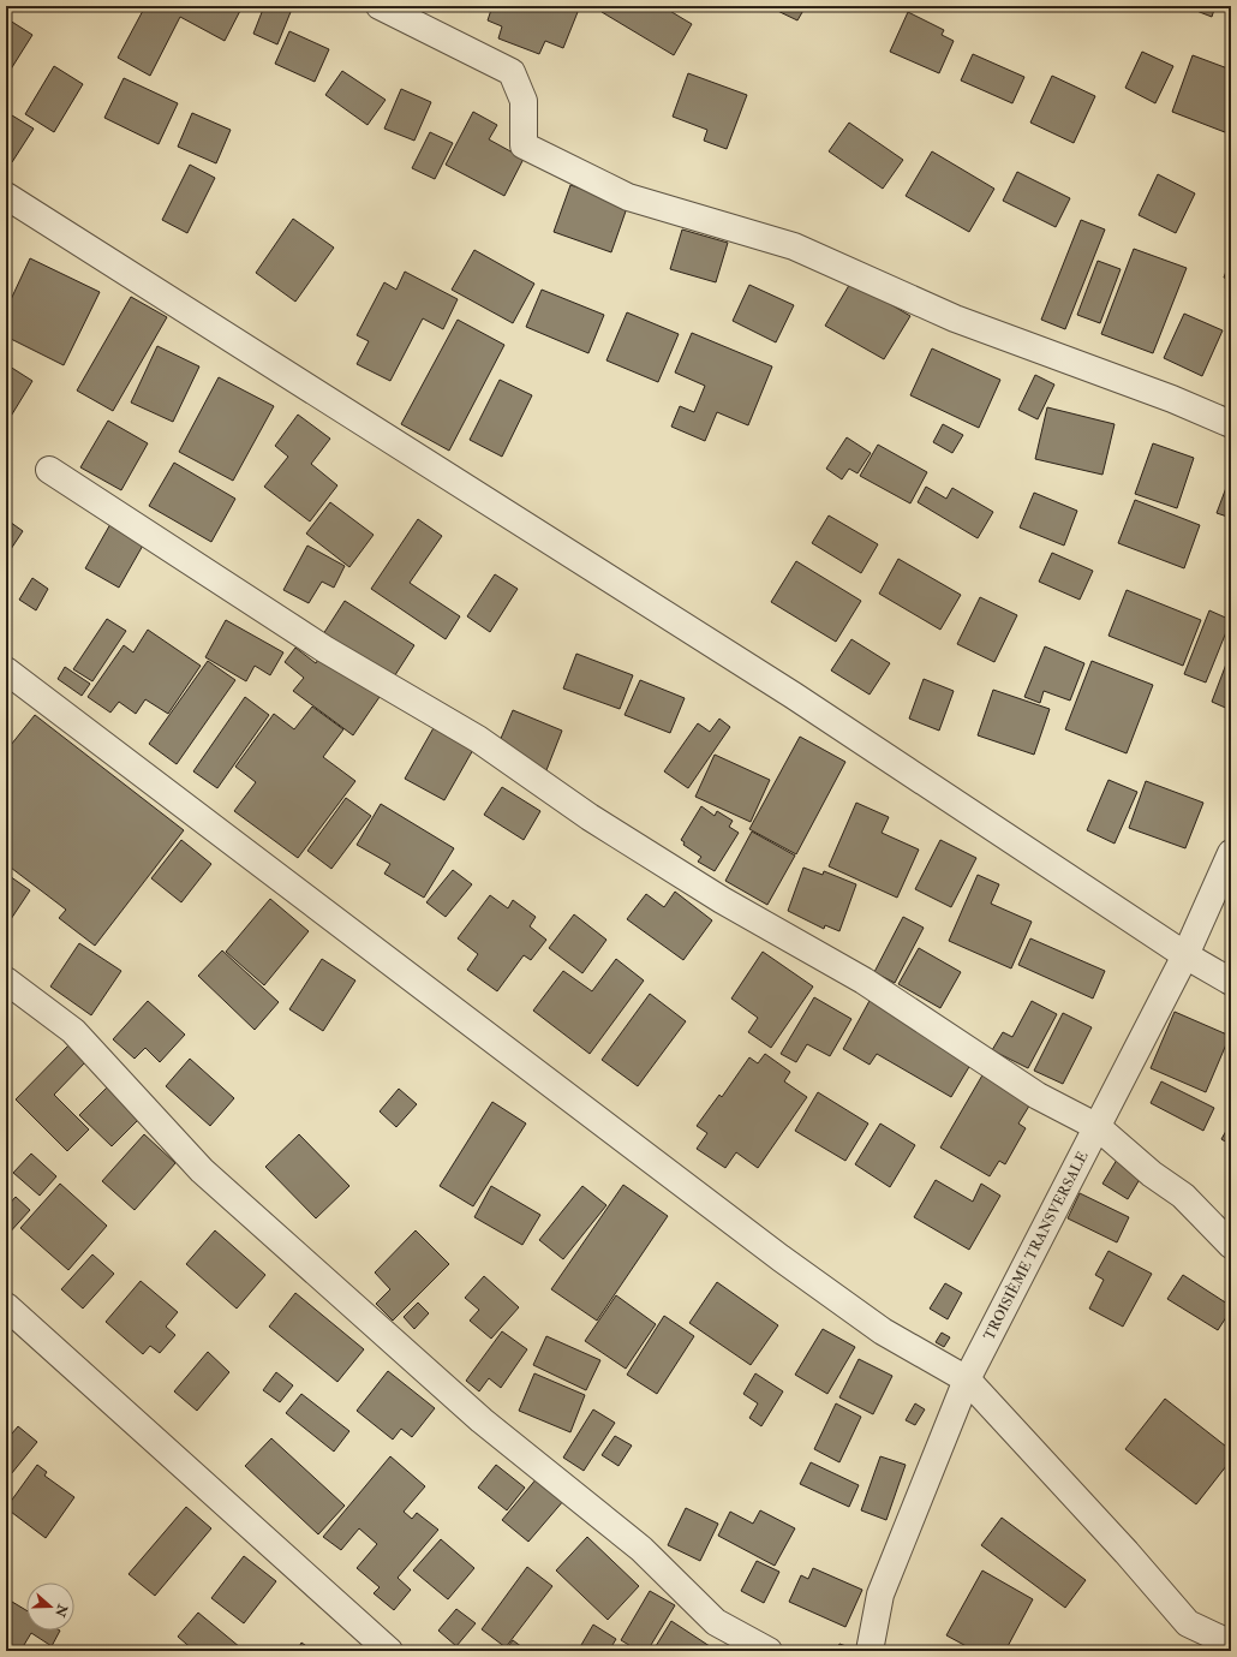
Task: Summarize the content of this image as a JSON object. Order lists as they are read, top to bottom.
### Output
{
  "streets": {
    "street": ["TROISIÈME TRANSVERSALE"]
  },
  "north": "right"
}
